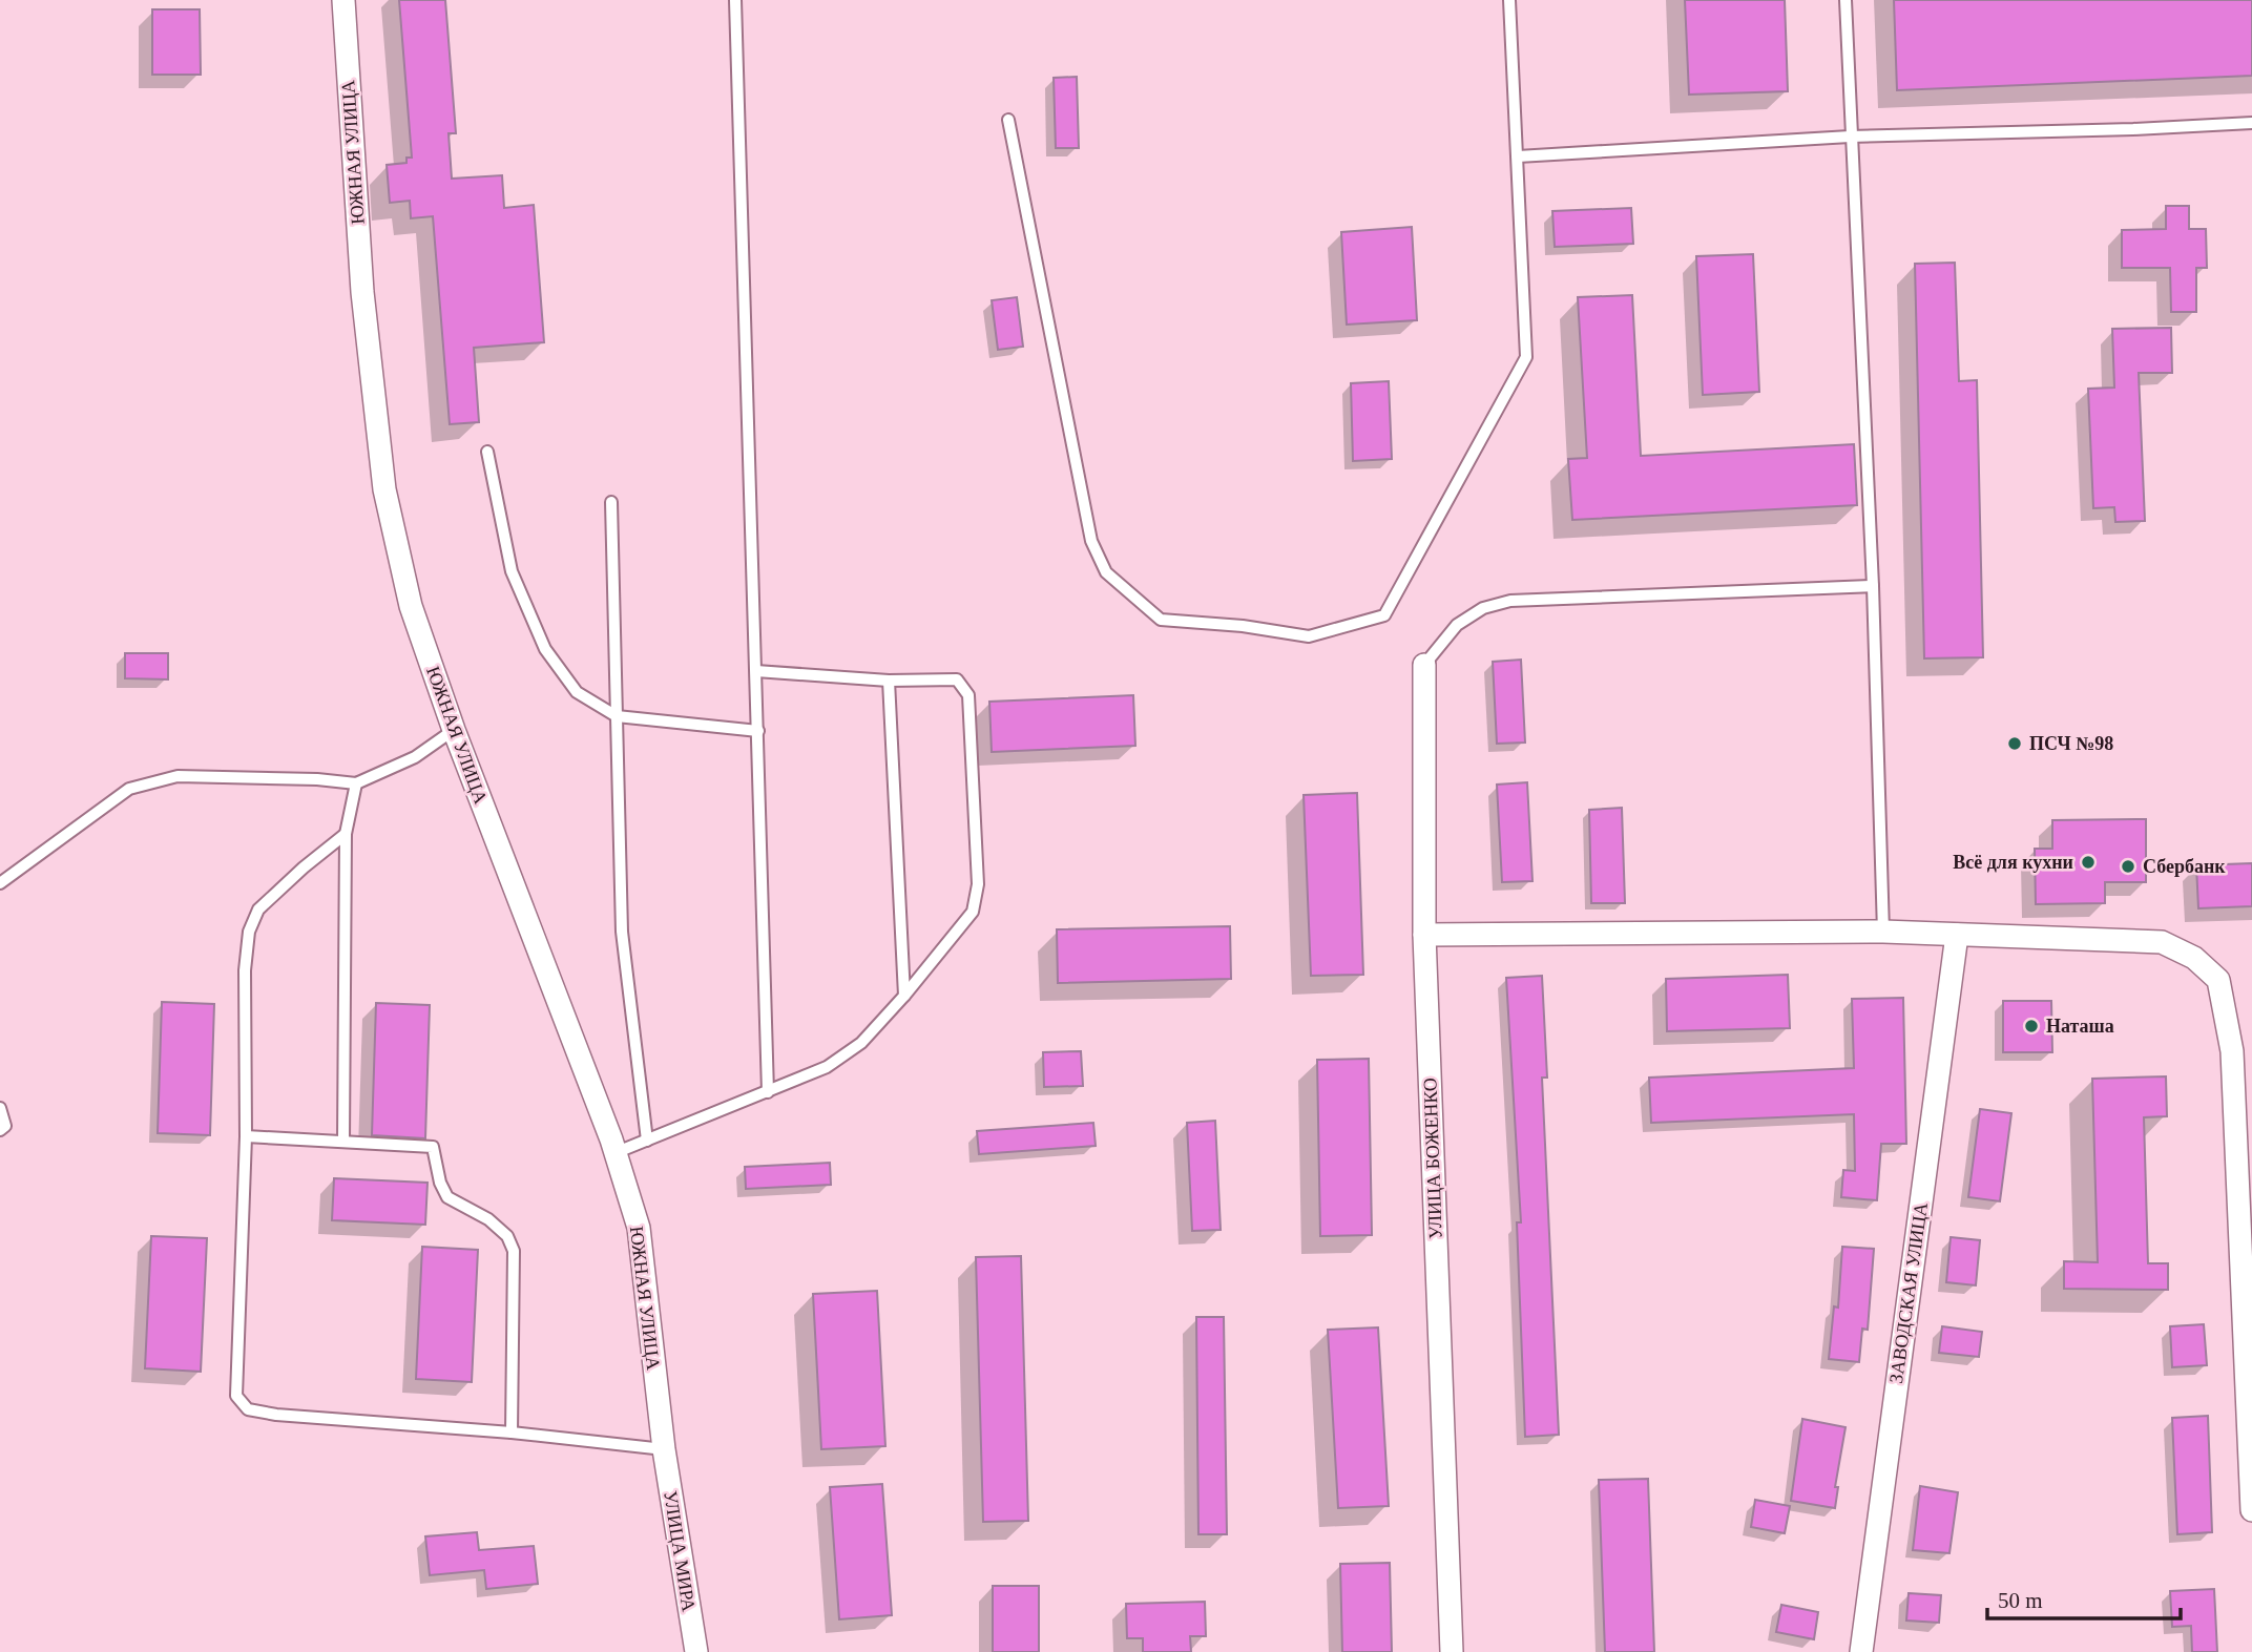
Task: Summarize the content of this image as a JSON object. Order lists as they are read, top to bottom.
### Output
{
  "streets": {
    "street": [
      "ЮЖНАЯ УЛИЦА",
      "УЛИЦА БОЖЕНКО",
      "ЗАВОДСКАЯ УЛИЦА",
      "УЛИЦА МИРА"
    ]
  },
  "crossings": [
    ["ЮЖНАЯ УЛИЦА", "УЛИЦА МИРА"]
  ],
  "places": [
    "ПСЧ №98",
    "Всё для кухни",
    "Сбербанк",
    "Наташа"
  ],
  "scale_bar": "50 m"
}
